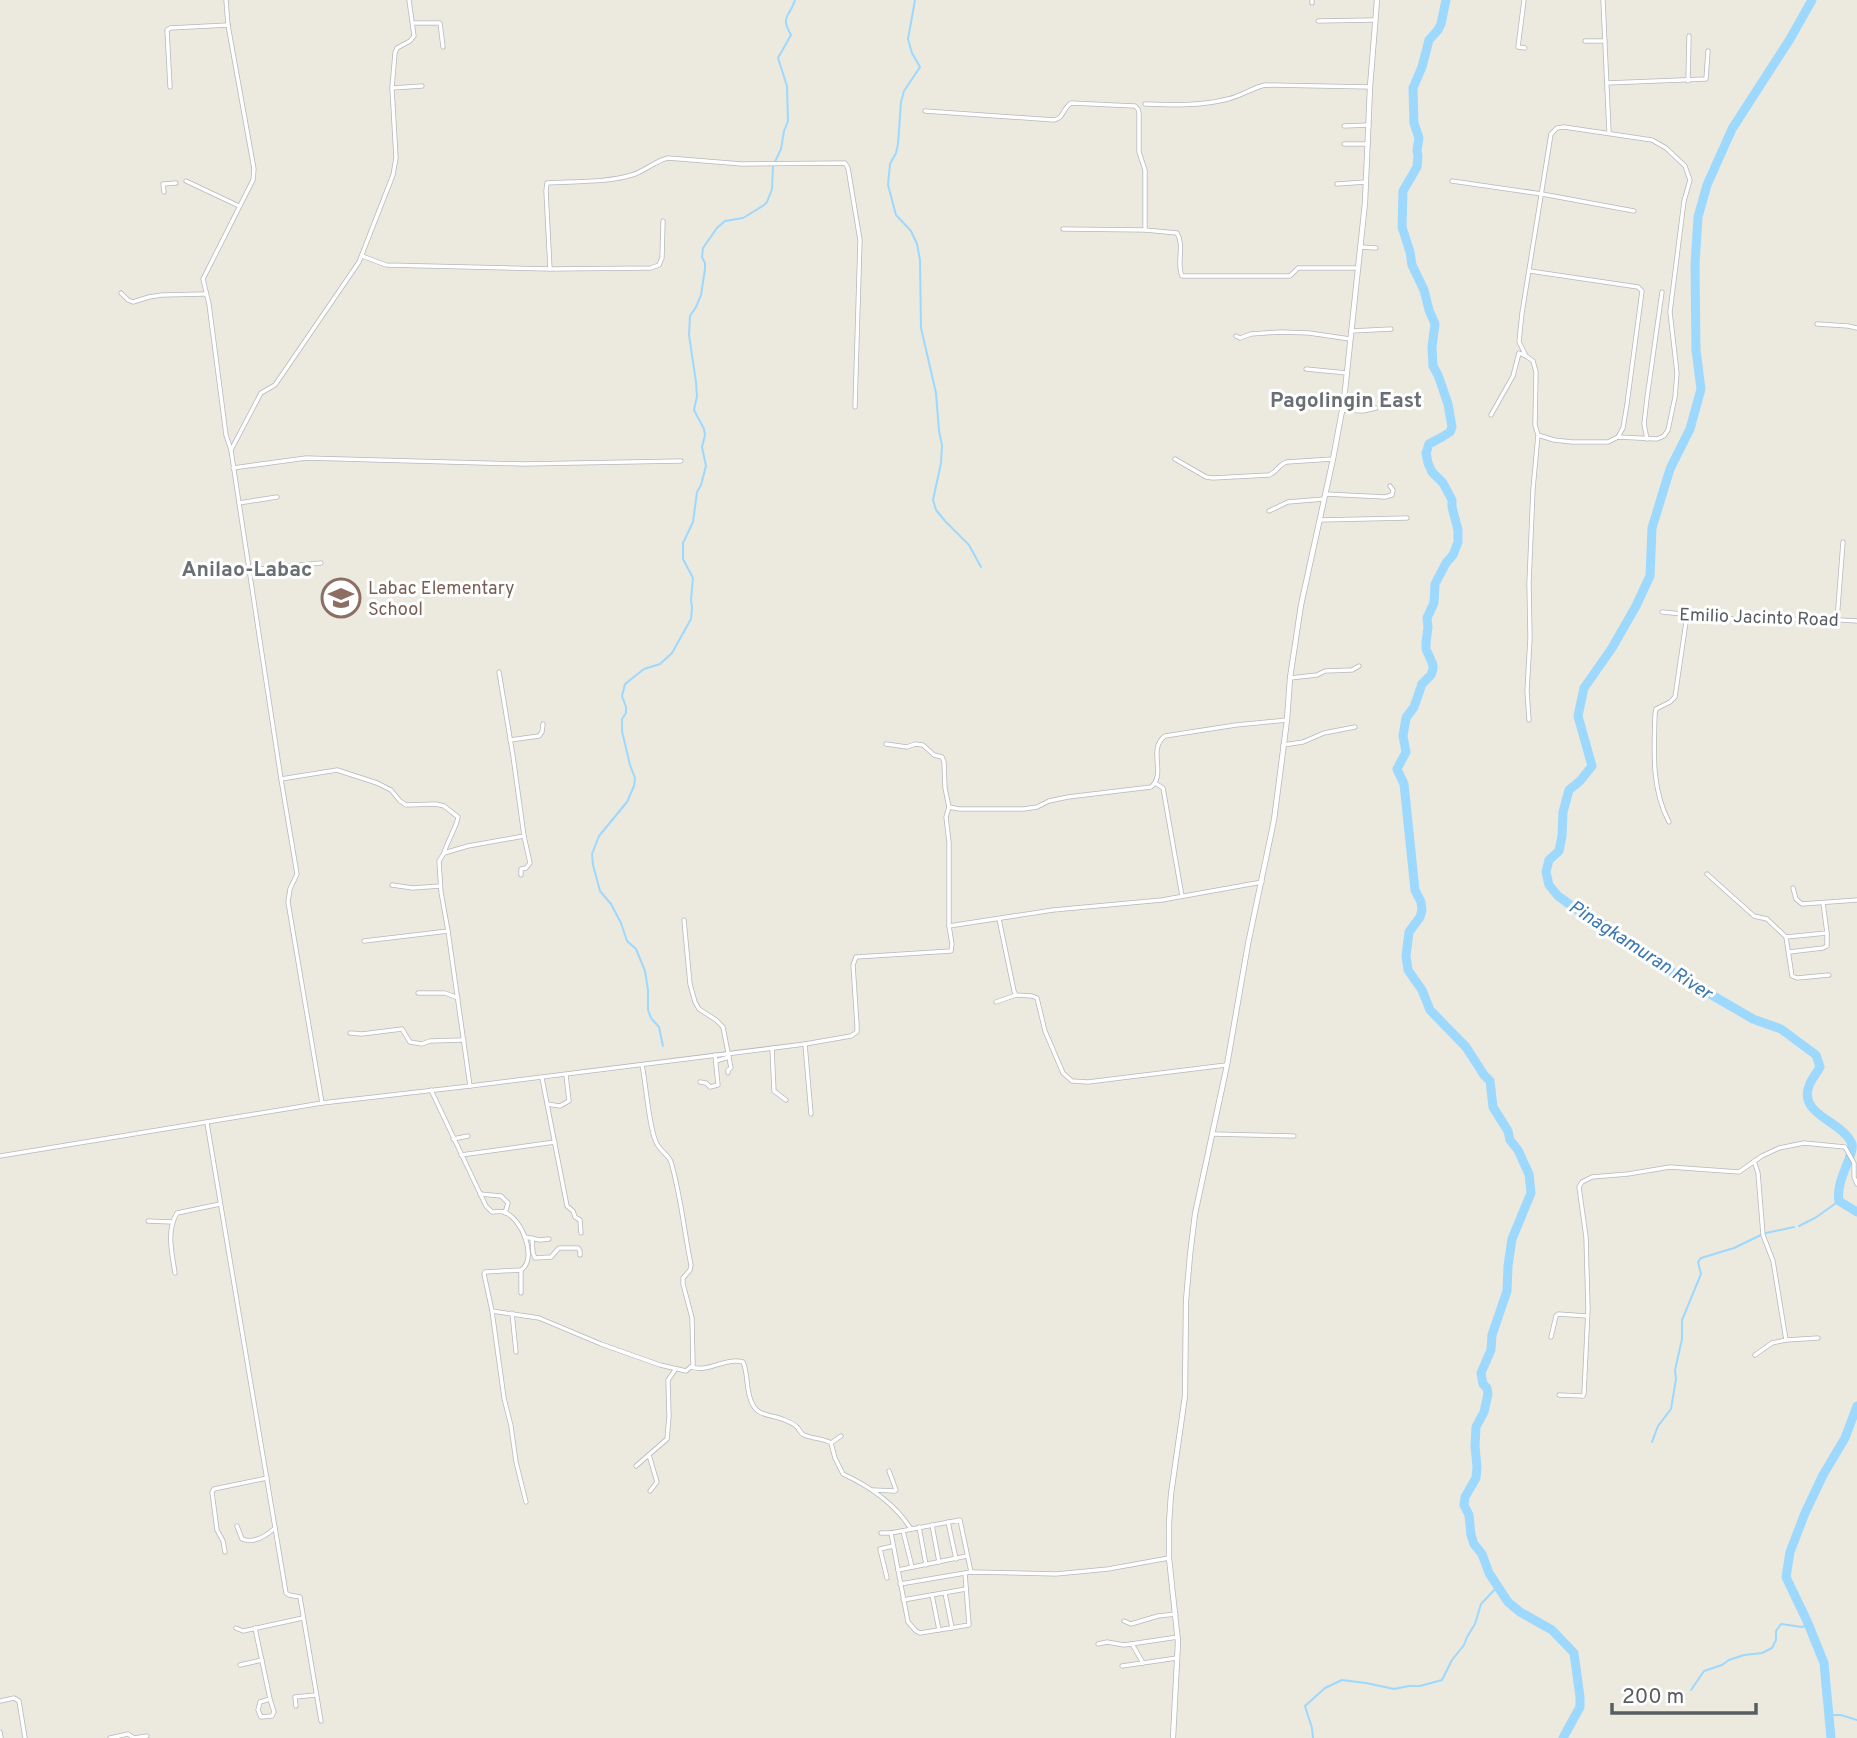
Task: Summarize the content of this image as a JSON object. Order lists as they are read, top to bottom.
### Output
{
  "streets": {
    "street": ["Emilio Jacinto Road"]
  },
  "districts": ["Pagolingin East", "Anilao-Labac"],
  "water": ["Pinagkamuran River"],
  "places": {
    "school or university": ["Labac Elementary School"]
  },
  "scale_bar": "200 m"
}
